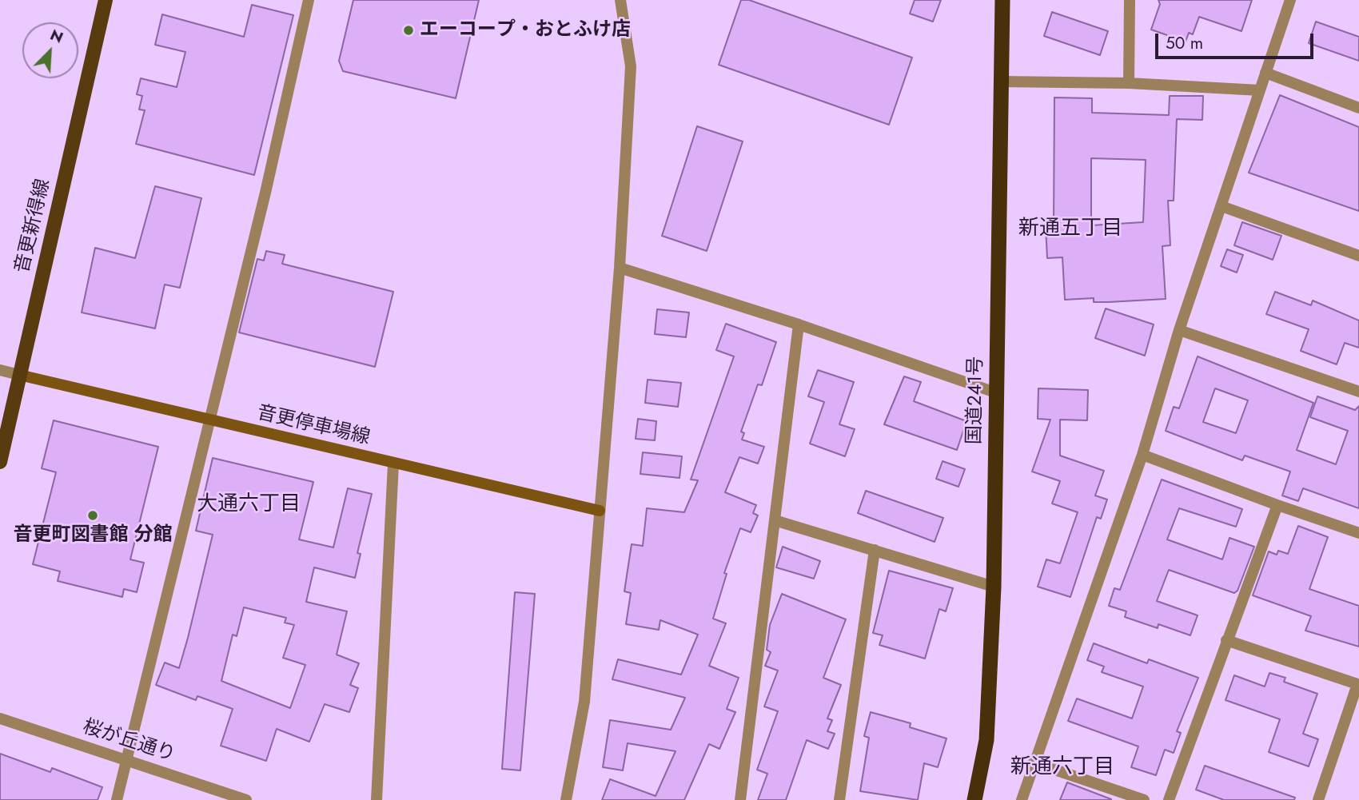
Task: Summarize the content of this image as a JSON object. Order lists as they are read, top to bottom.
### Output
{
  "streets": {
    "highway": ["国道241号"],
    "main road": ["音更新得線", "音更停車場線"],
    "street": ["桜が丘通り"]
  },
  "crossings": [
    ["音更新得線", "音更停車場線"]
  ],
  "districts": ["新通五丁目", "大通六丁目", "新通六丁目"],
  "places": ["エーコープ・おとふけ店", "音更町図書館 分館"],
  "scale_bar": "50 m",
  "north": "top right"
}
